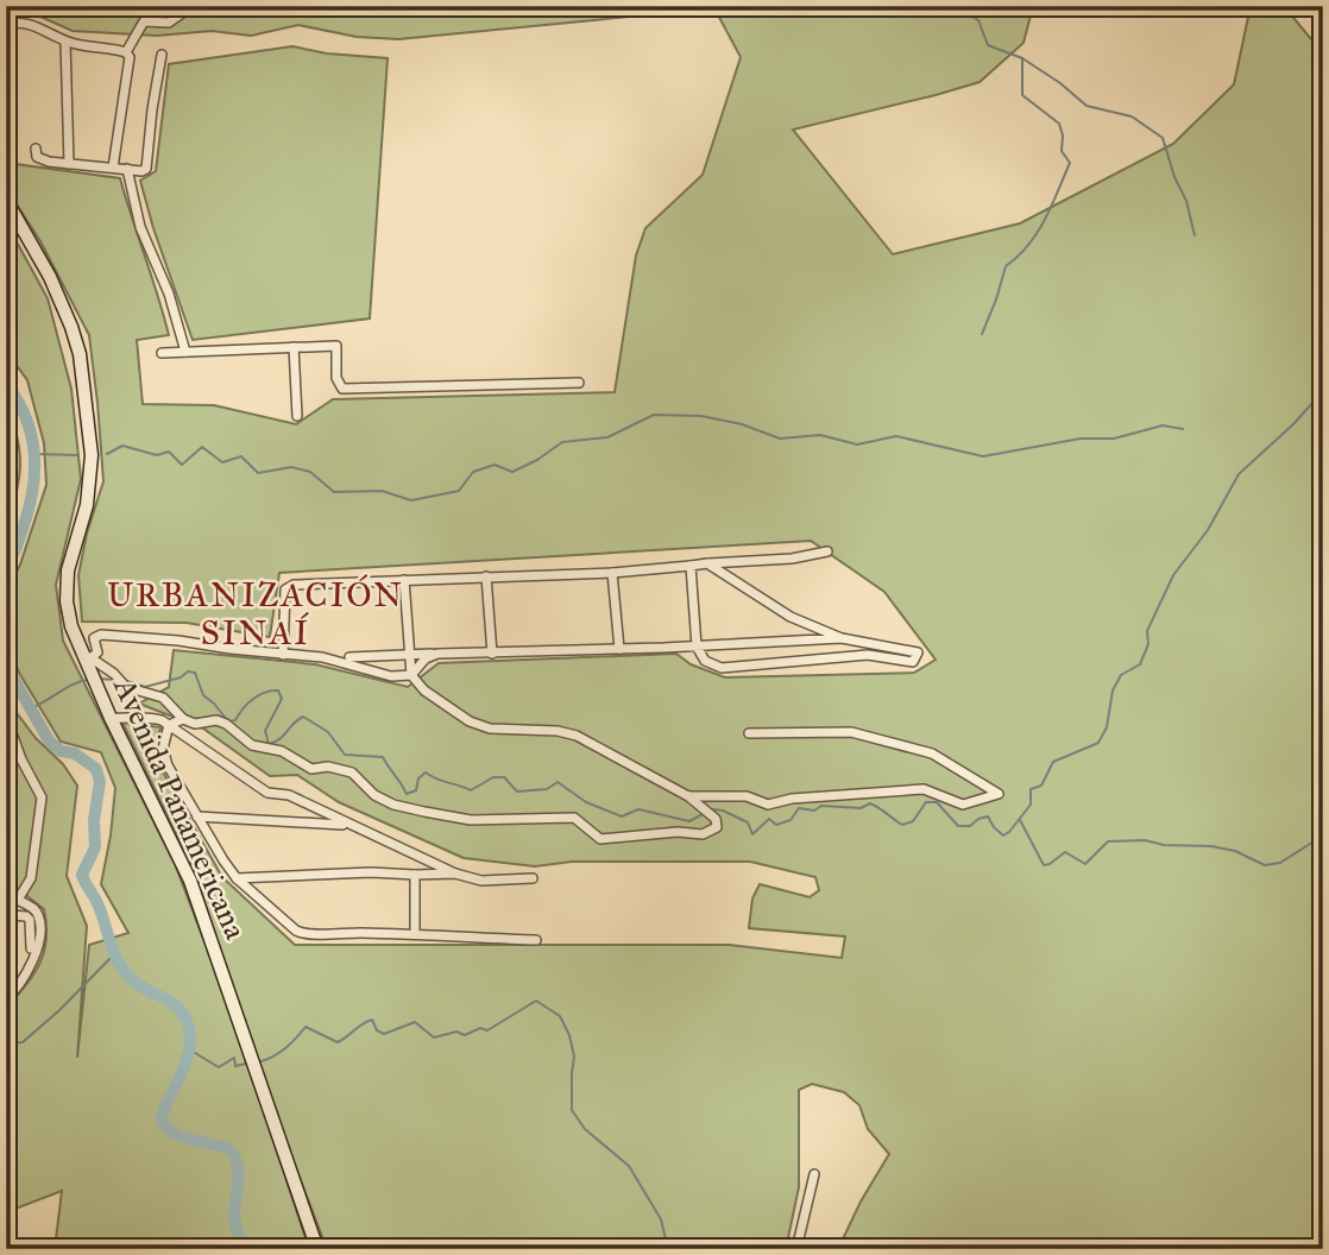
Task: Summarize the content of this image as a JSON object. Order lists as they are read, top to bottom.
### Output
{
  "streets": {
    "main road": ["Avenida Panamericana"]
  },
  "districts": ["URBANIZACIÓN SINAÍ"]
}
